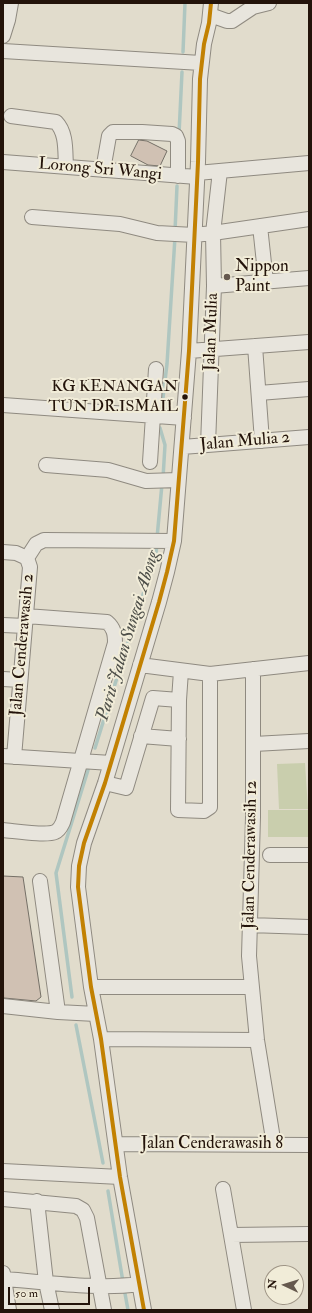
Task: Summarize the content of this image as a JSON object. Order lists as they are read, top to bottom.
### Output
{
  "streets": {
    "street": [
      "Lorong Sri Wangi",
      "Jalan Mulia",
      "Jalan Mulia 2",
      "Jalan Cenderawasih 2",
      "Jalan Cenderawasih 12",
      "Jalan Cenderawasih 8"
    ]
  },
  "crossings": [
    ["Lorong Sri Wangi", "Jalan Mulia"],
    ["Jalan Mulia", "Jalan Mulia 2"],
    ["Jalan Cenderawasih 12", "Jalan Cenderawasih 8"]
  ],
  "water": ["Parit Jalan Sungai Abong"],
  "places": ["Nippon Paint", "KG KENANGAN TUN DR.ISMAIL"],
  "scale_bar": "50 m",
  "north": "left"
}
